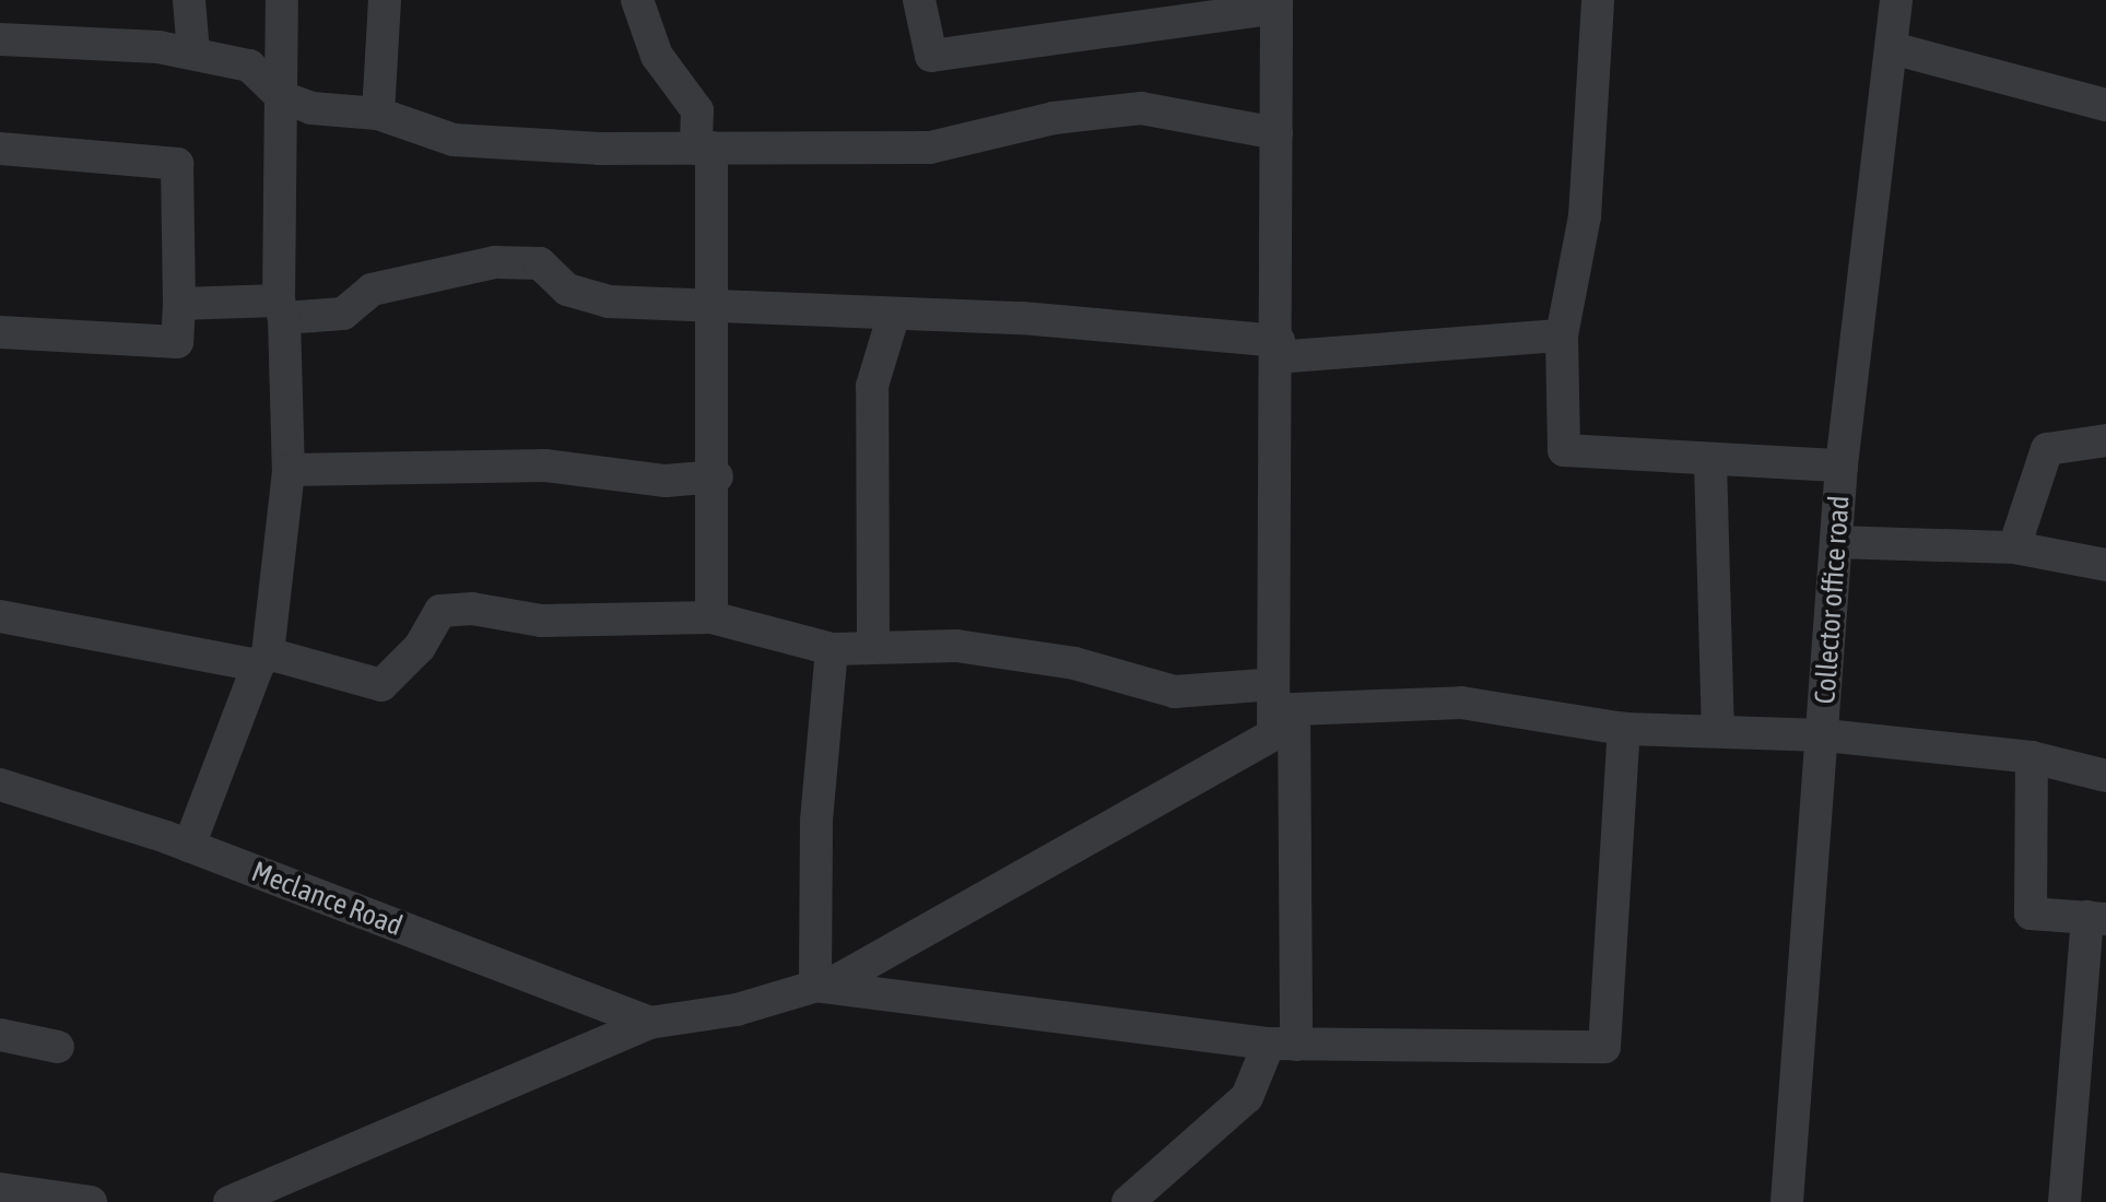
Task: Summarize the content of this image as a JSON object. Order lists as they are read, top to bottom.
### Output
{
  "streets": {
    "street": ["Collector office road", "Meclance Road"]
  }
}
